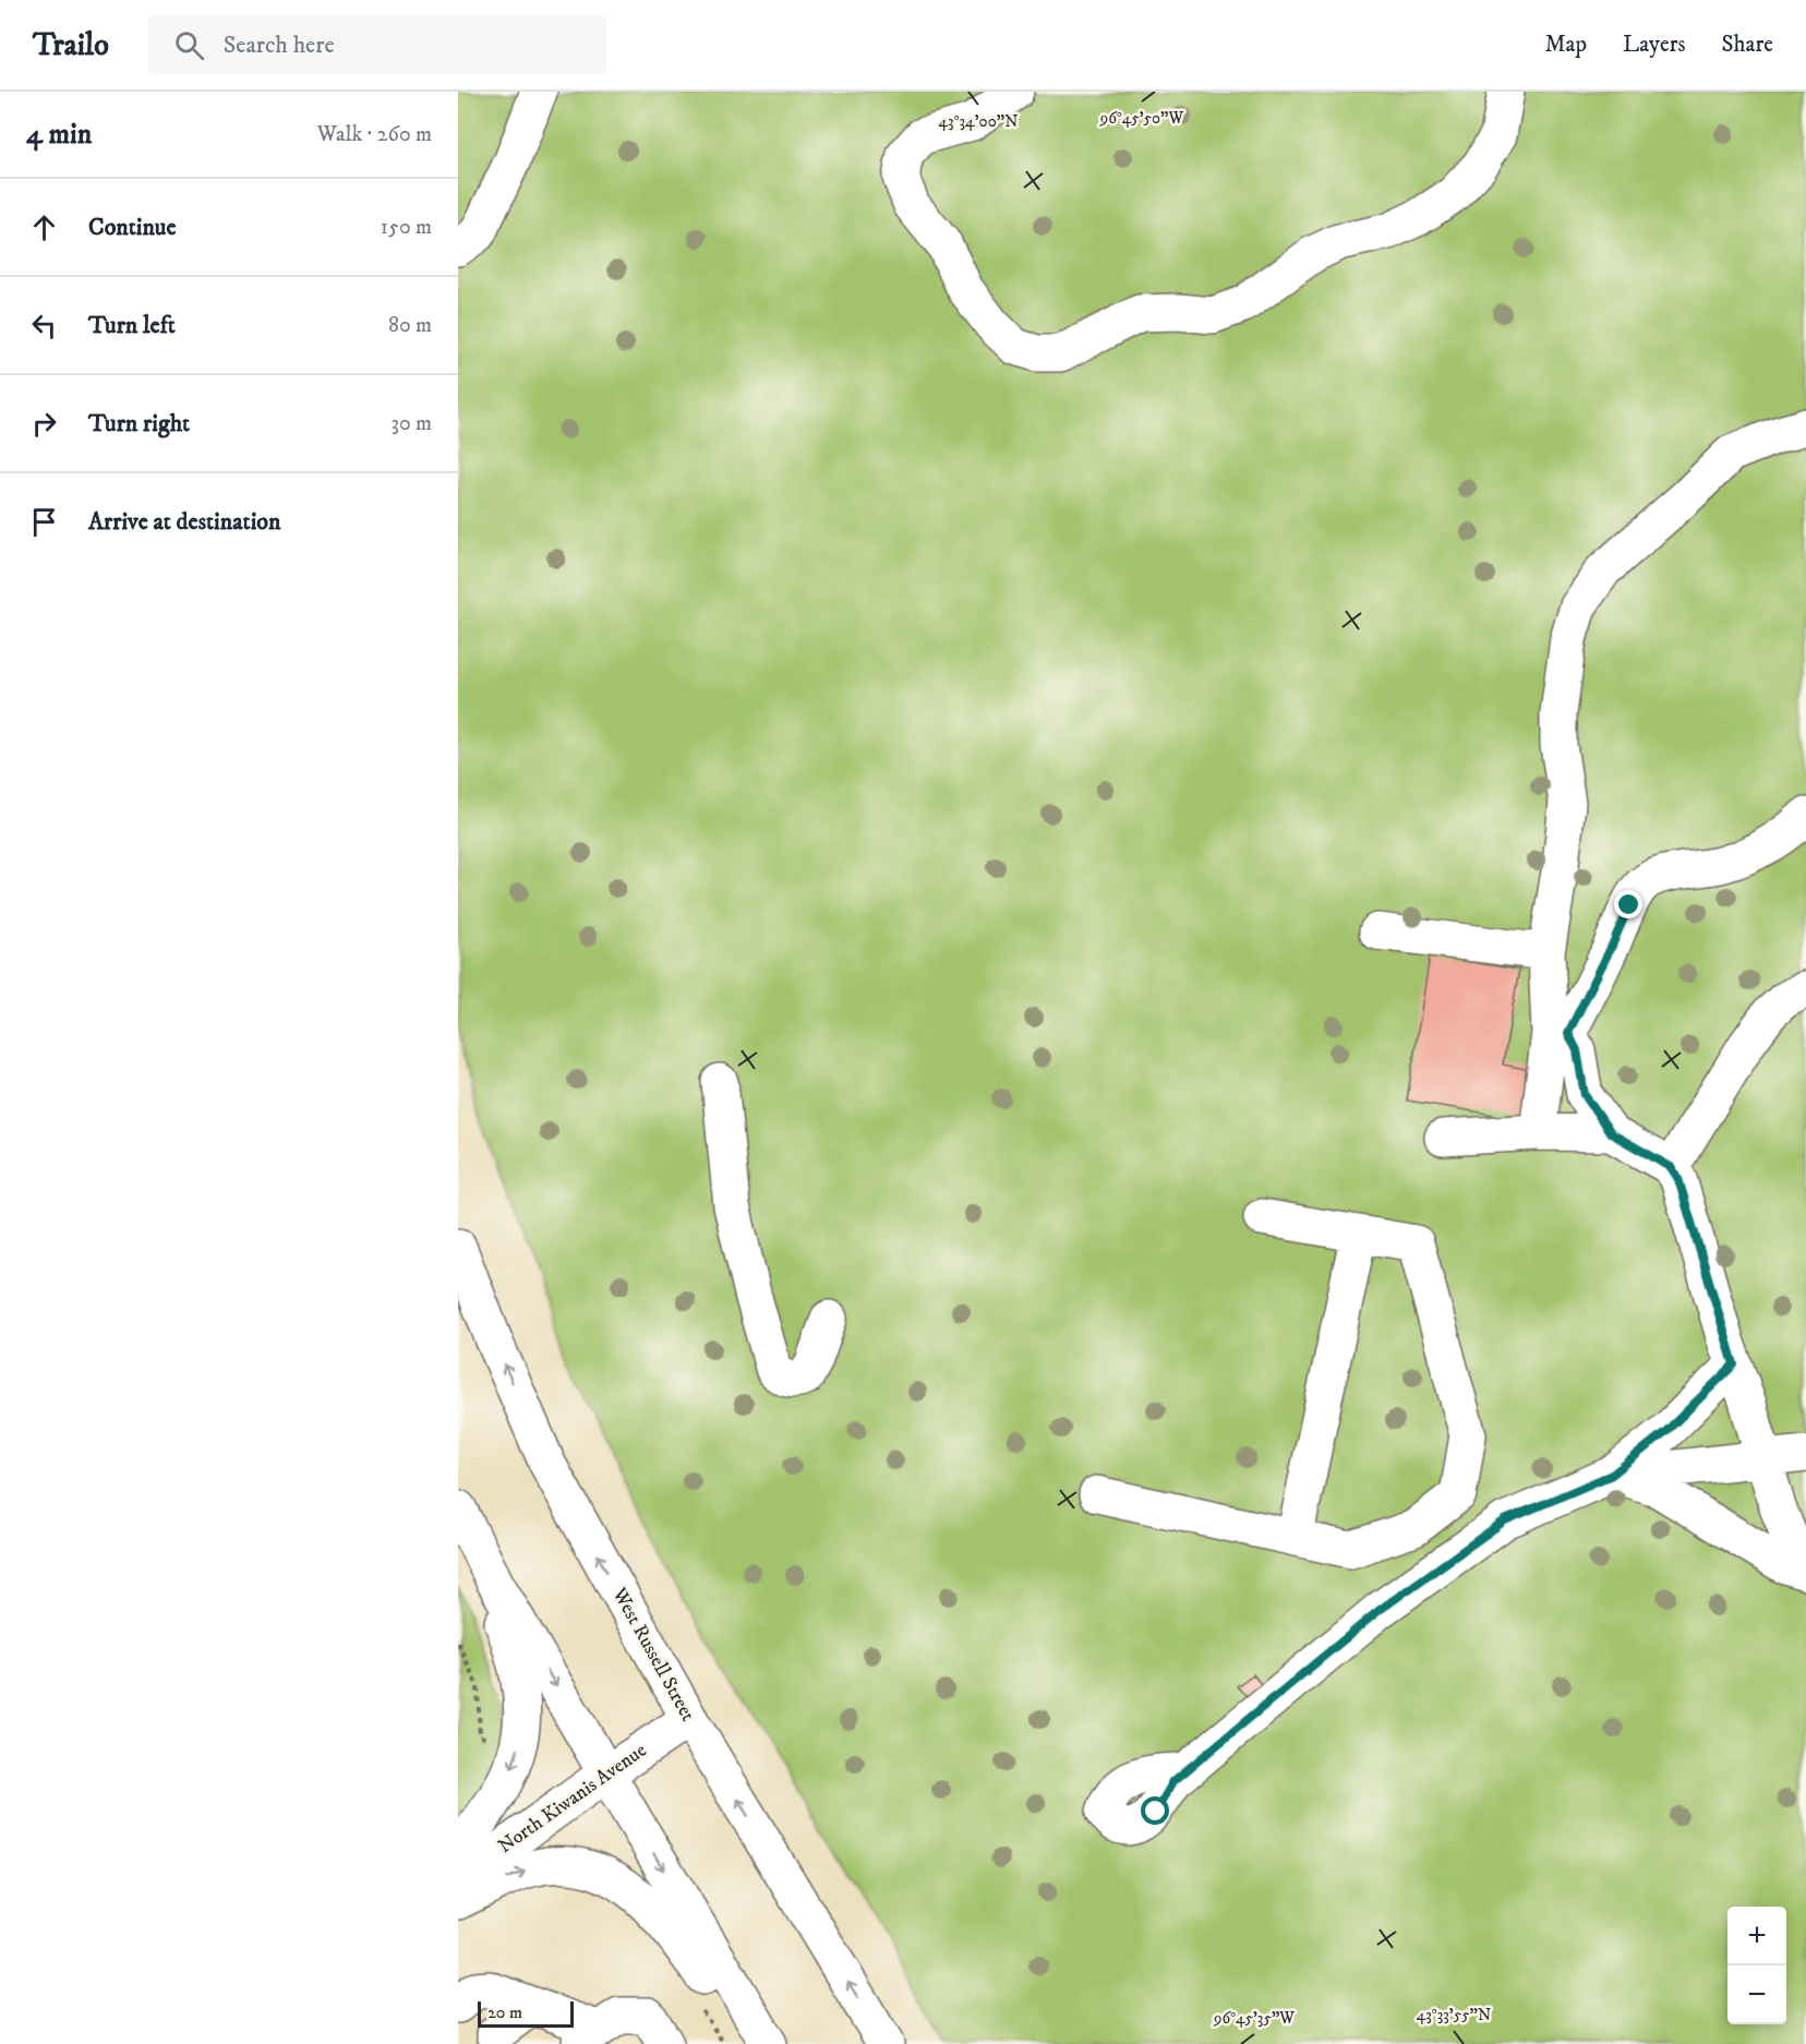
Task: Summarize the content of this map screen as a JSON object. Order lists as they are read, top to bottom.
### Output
{
  "streets": {
    "main road": ["West Russell Street", "North Kiwanis Avenue"]
  },
  "crossings": [
    ["West Russell Street", "North Kiwanis Avenue"]
  ],
  "scale_bar": "20 m",
  "page": {
    "header": "Trailo",
    "search": "Search here",
    "nav": ["Map", "Layers", "Share"],
    "heading": ["4 min", "Walk · 260 m"],
    "list": [
      ["Continue", "150 m"],
      ["Turn left", "80 m"],
      ["Turn right", "30 m"],
      "Arrive at destination"
    ],
    "map_buttons": ["+", "−"],
    "scale": "20 m"
  },
  "coordinates": [
    "96°45'50\"W",
    "43°34'00\"N",
    "43°33'55\"N",
    "96°45'35\"W"
  ]
}
